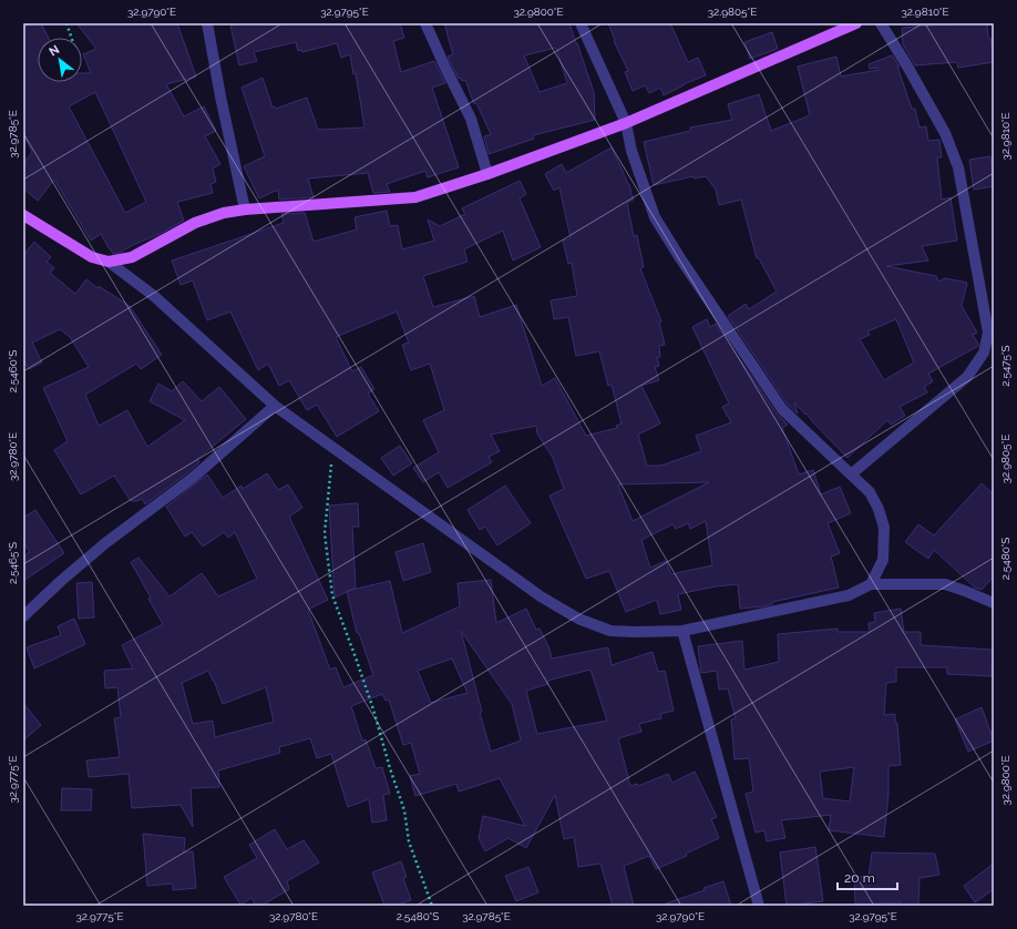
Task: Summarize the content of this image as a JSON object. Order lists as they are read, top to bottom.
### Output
{
  "scale_bar": "20 m",
  "north": "top left",
  "coordinates": [
    "32.9790°E",
    "32.9795°E",
    "32.9800°E",
    "32.9805°E",
    "32.9810°E",
    "32.9785°E",
    "2.5475°S",
    "2.5460°S",
    "32.9780°E",
    "2.5480°S",
    "2.5465°S",
    "32.9775°E"
  ]
}
